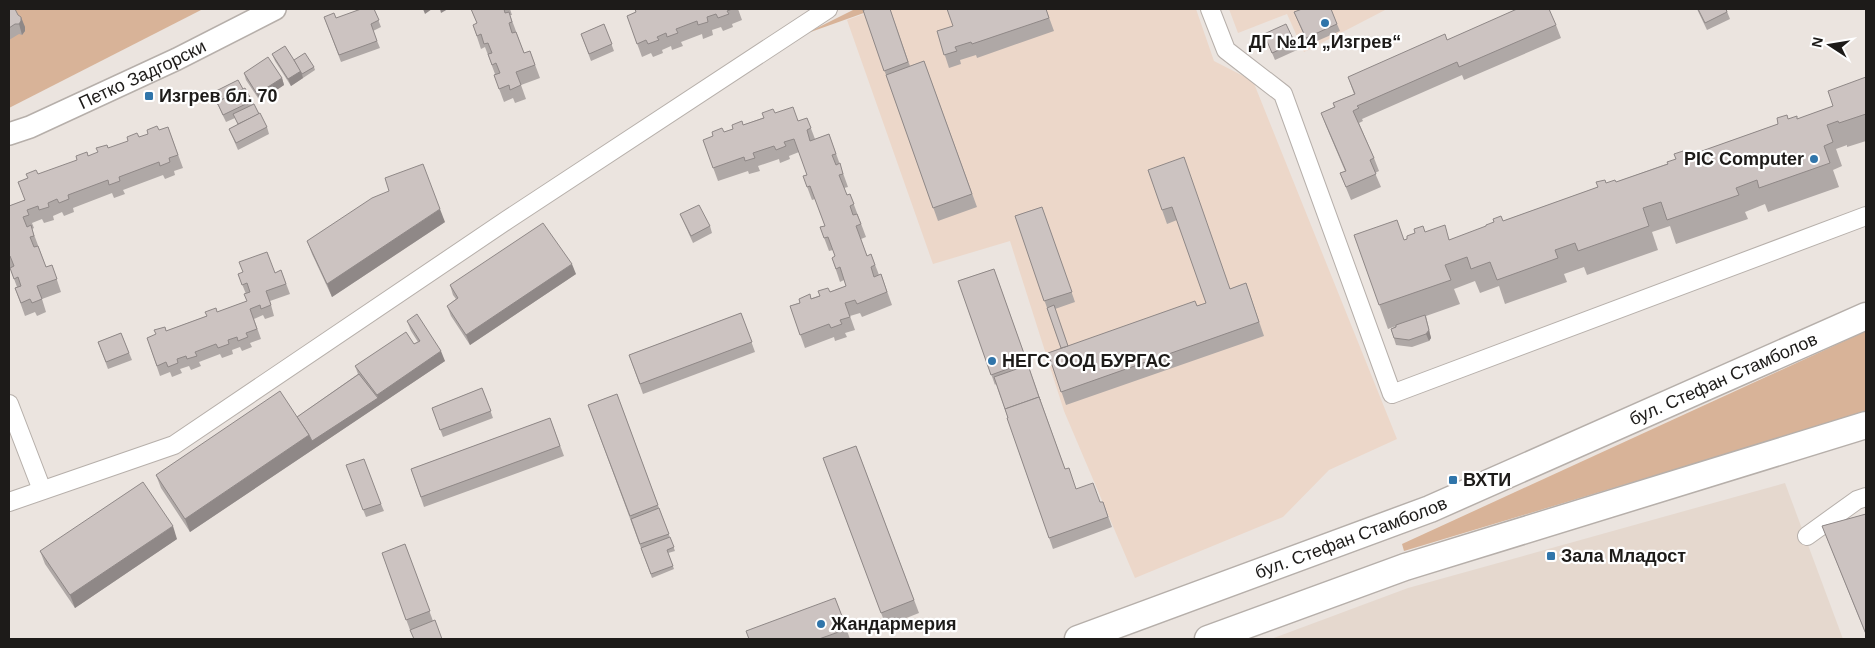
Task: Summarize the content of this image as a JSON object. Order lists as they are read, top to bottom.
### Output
{
  "streets": {
    "main road": ["бул. Стефан Стамболов"],
    "street": ["Петко Задгорски"]
  },
  "places": {
    "other": [
      "ДГ №14 „Изгрев“",
      "PIC Computer",
      "НЕГС ООД БУРГАС",
      "Жандармерия"
    ],
    "transit": ["Изгрев бл. 70", "ВХТИ", "Зала Младост"]
  },
  "north": "left"
}
